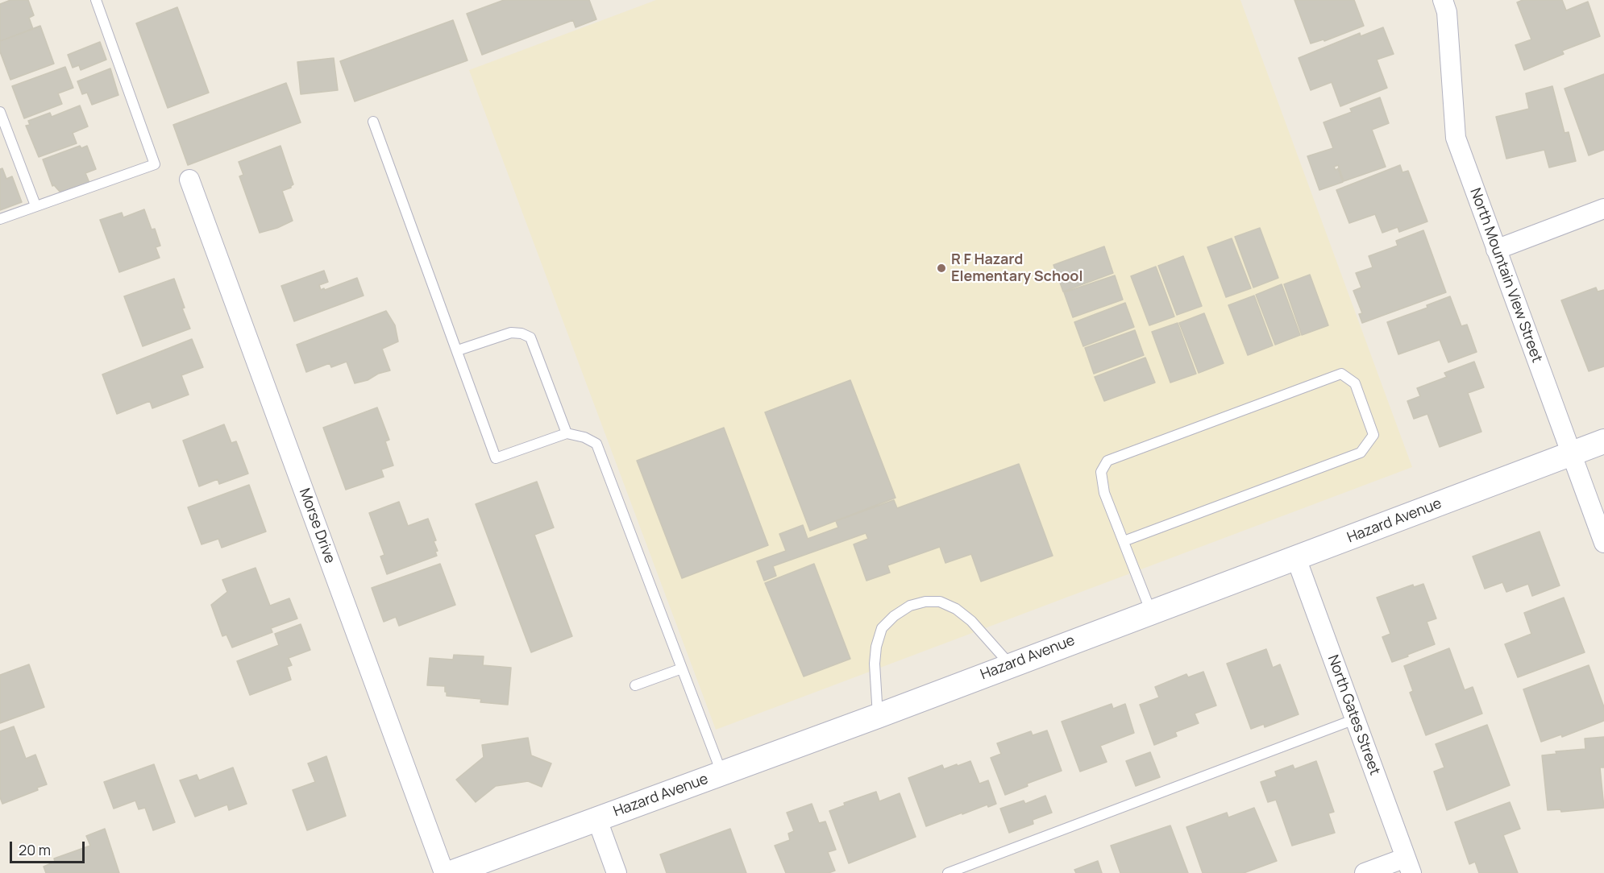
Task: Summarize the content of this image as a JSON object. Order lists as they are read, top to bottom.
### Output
{
  "streets": {
    "street": [
      "North Mountain View Street",
      "Hazard Avenue",
      "Morse Drive",
      "North Gates Street"
    ]
  },
  "crossings": [
    ["North Mountain View Street", "Hazard Avenue"],
    ["Hazard Avenue", "North Gates Street"]
  ],
  "places": ["R F Hazard Elementary School"],
  "scale_bar": "20 m"
}
